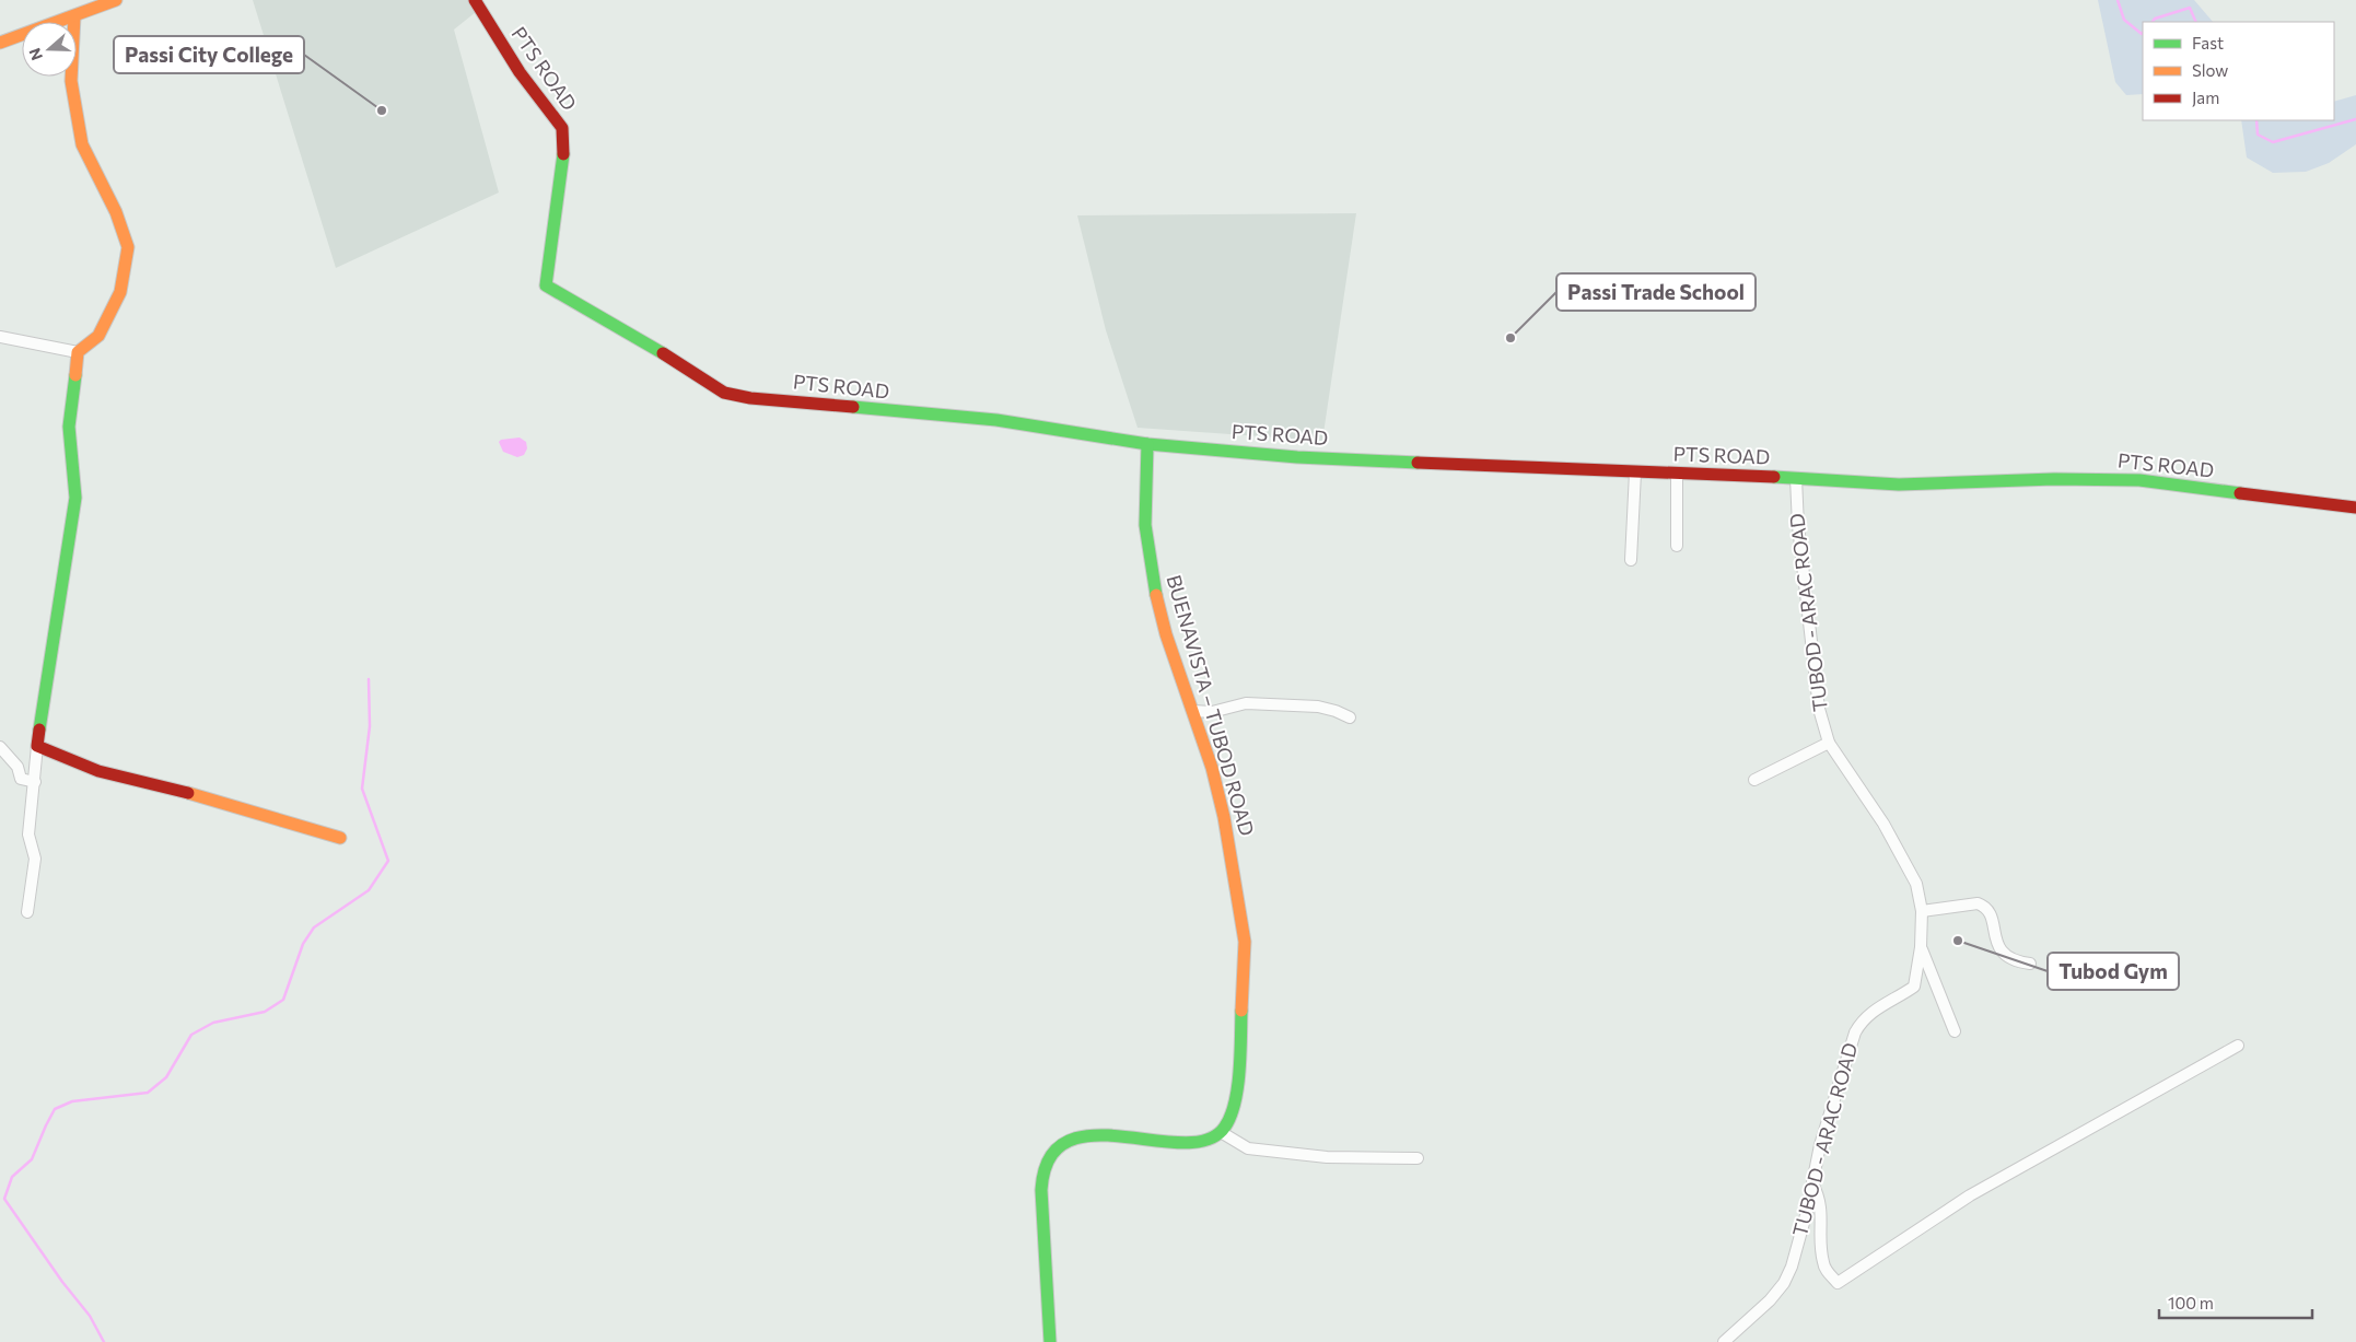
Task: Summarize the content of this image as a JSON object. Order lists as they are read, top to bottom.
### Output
{
  "streets": {
    "main road": ["PTS ROAD", "BUENAVISTA – TUBOD ROAD"],
    "street": ["TUBOD - ARAC ROAD"]
  },
  "crossings": [
    ["PTS ROAD", "TUBOD - ARAC ROAD"],
    ["PTS ROAD", "BUENAVISTA – TUBOD ROAD"]
  ],
  "places": ["Passi City College", "Passi Trade School", "Tubod Gym"],
  "legend": ["Fast", "Slow", "Jam"],
  "scale_bar": "100 m",
  "north": "left"
}
